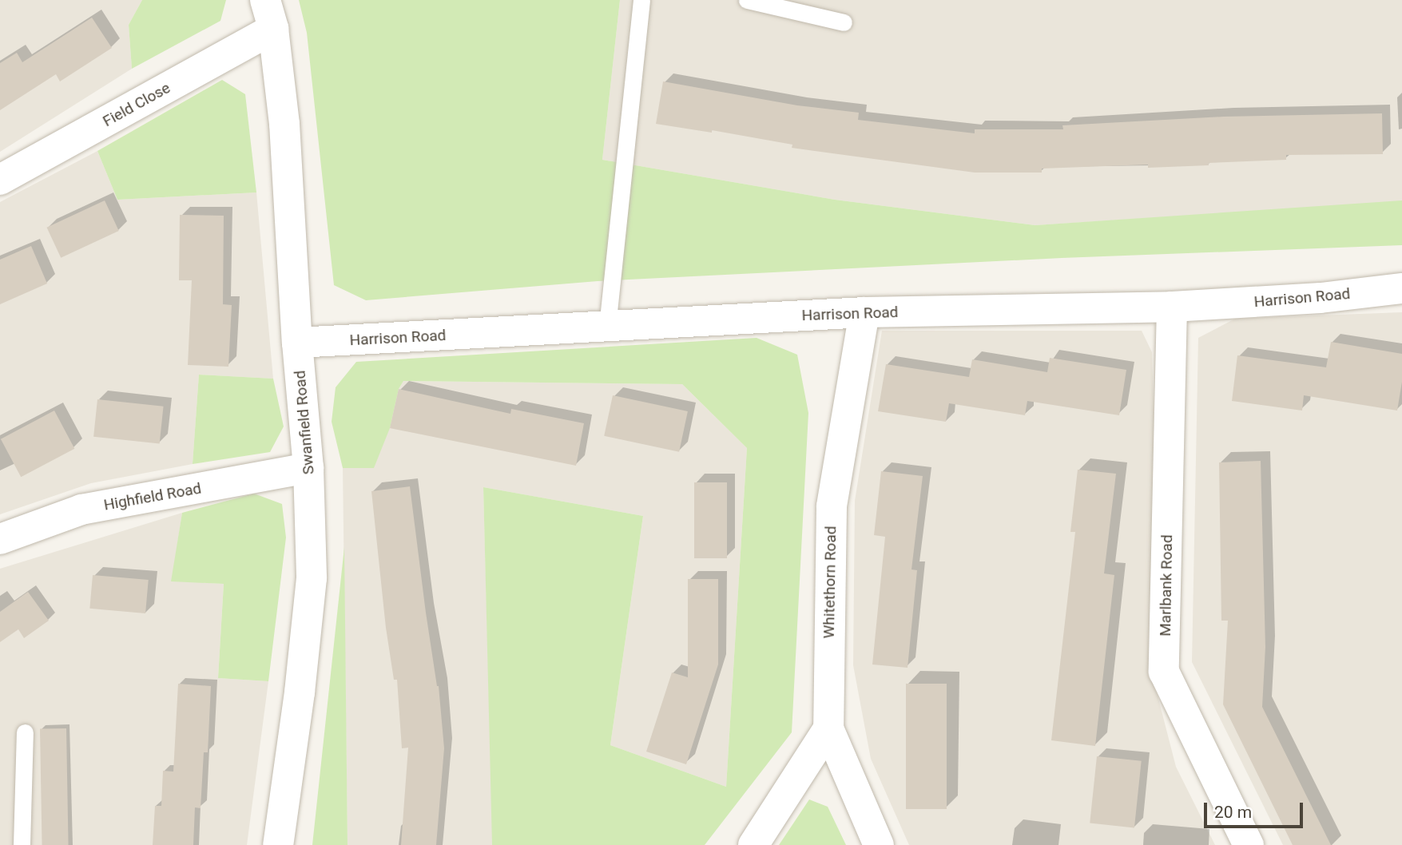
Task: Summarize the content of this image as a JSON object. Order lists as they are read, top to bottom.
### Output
{
  "streets": {
    "street": [
      "Field Close",
      "Harrison Road",
      "Swanfield Road",
      "Highfield Road",
      "Whitethorn Road",
      "Marlbank Road"
    ]
  },
  "crossings": [
    ["Field Close", "Swanfield Road"],
    ["Harrison Road", "Swanfield Road"],
    ["Harrison Road", "Whitethorn Road"],
    ["Harrison Road", "Marlbank Road"],
    ["Swanfield Road", "Highfield Road"]
  ],
  "scale_bar": "20 m"
}
